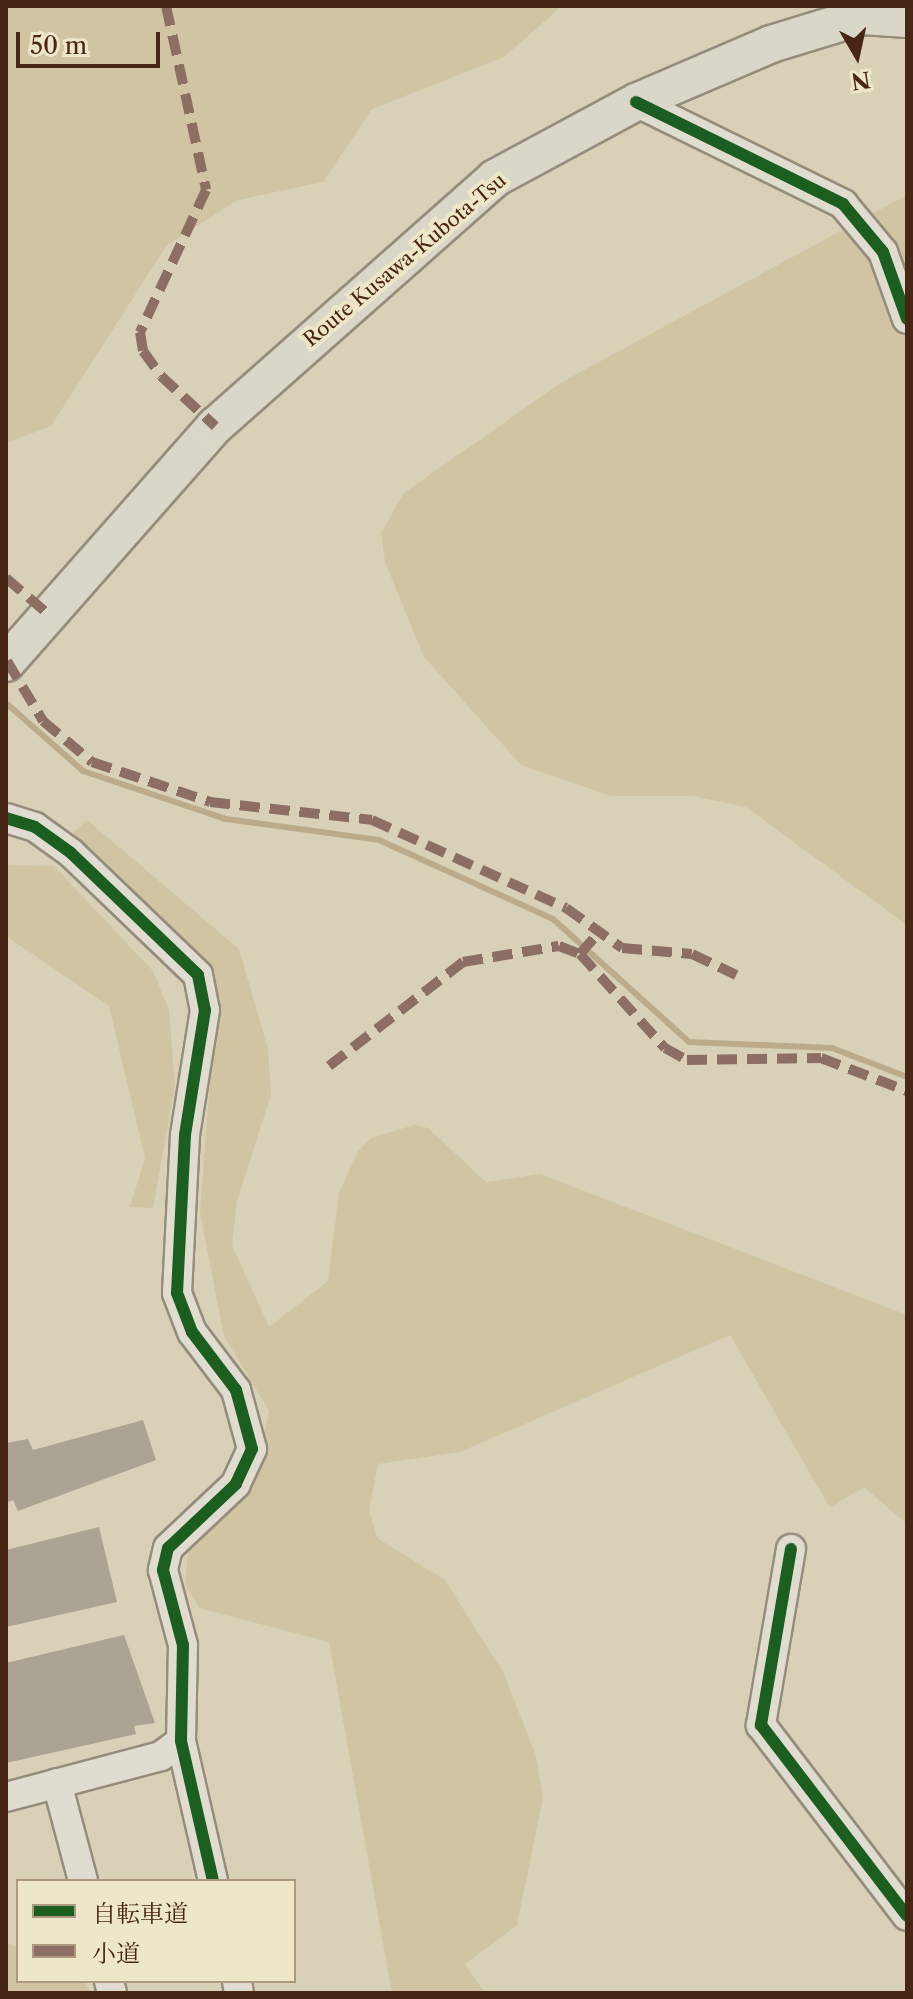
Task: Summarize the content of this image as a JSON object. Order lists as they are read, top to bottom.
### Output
{
  "streets": {
    "main road": ["Route Kusawa-Kubota-Tsu"]
  },
  "legend": ["自転車道", "小道"],
  "scale_bar": "50 m",
  "north": "bottom"
}
